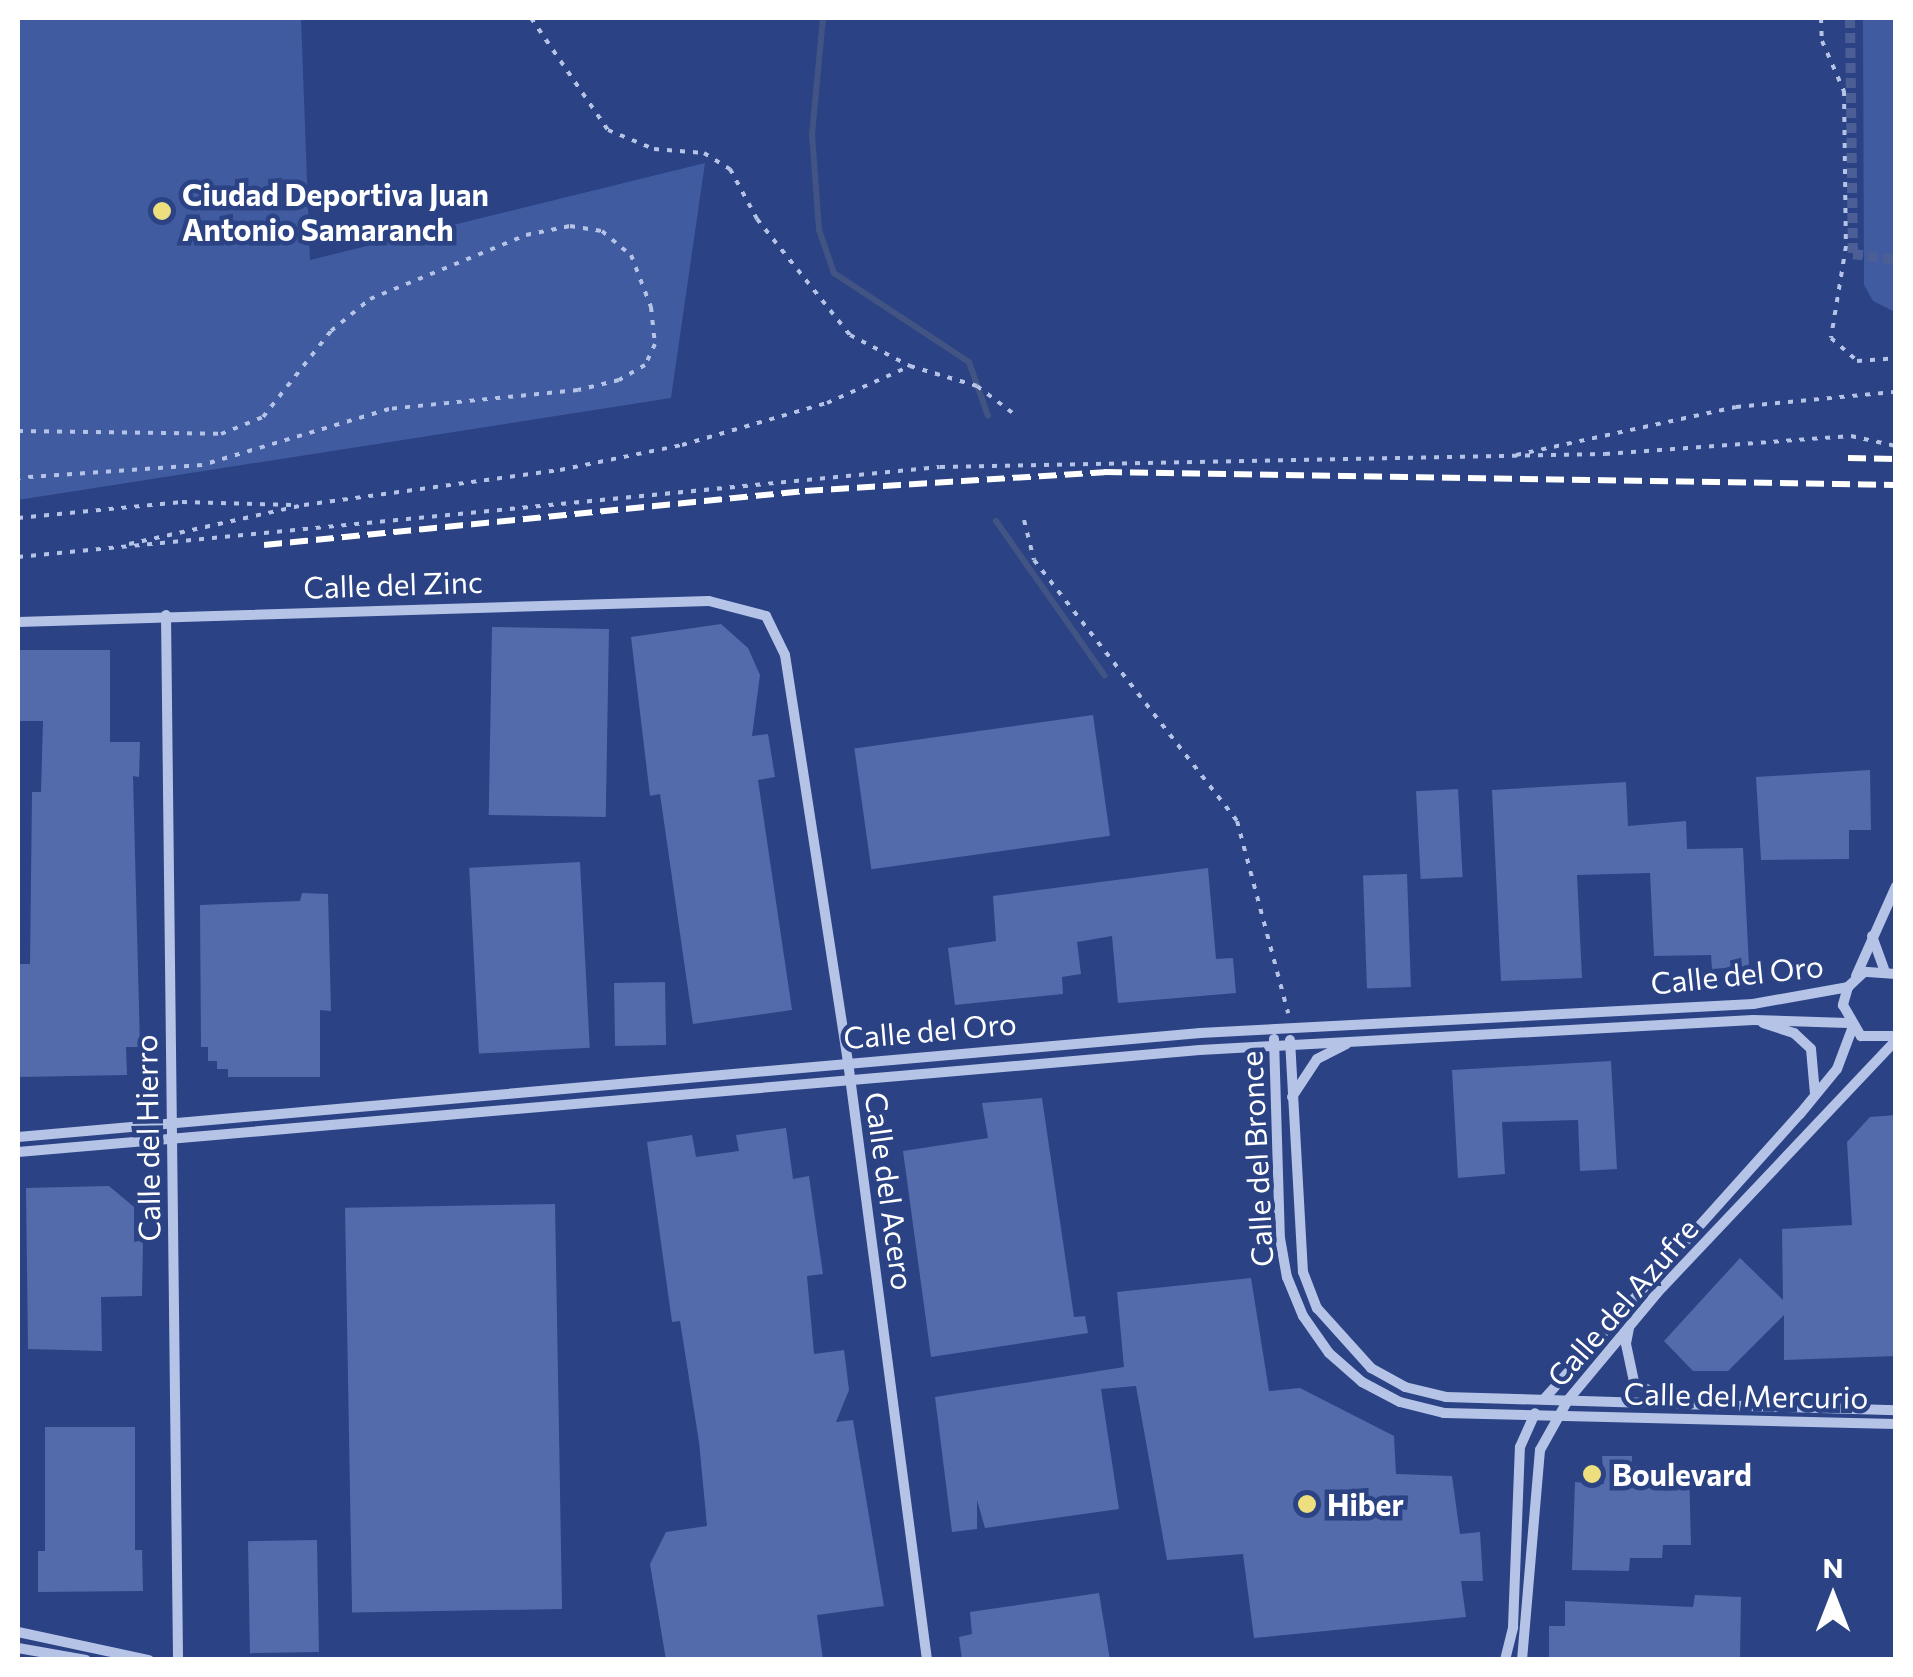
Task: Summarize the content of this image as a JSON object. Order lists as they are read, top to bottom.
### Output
{
  "streets": {
    "street": [
      "Calle del Zinc",
      "Calle del Oro",
      "Calle del Hierro",
      "Calle del Bronce",
      "Calle del Acero",
      "Calle del Azufre",
      "Calle del Mercurio"
    ]
  },
  "crossings": [
    ["Calle del Zinc", "Calle del Hierro"],
    ["Calle del Zinc", "Calle del Acero"],
    ["Calle del Oro", "Calle del Hierro"],
    ["Calle del Oro", "Calle del Bronce"],
    ["Calle del Oro", "Calle del Acero"],
    ["Calle del Oro", "Calle del Azufre"],
    ["Calle del Bronce", "Calle del Azufre"],
    ["Calle del Bronce", "Calle del Mercurio"],
    ["Calle del Azufre", "Calle del Mercurio"]
  ],
  "places": ["Ciudad Deportiva Juan Antonio Samaranch", "Boulevard", "Hiber"],
  "north": "top"
}
